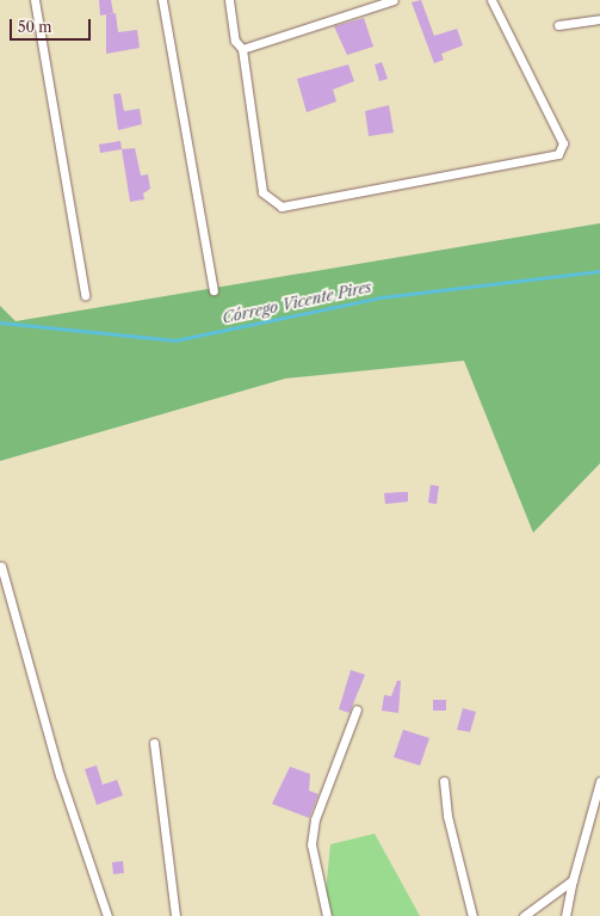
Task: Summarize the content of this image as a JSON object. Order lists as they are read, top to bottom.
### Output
{
  "water": ["Córrego Vicente Pires"],
  "scale_bar": "50 m"
}
